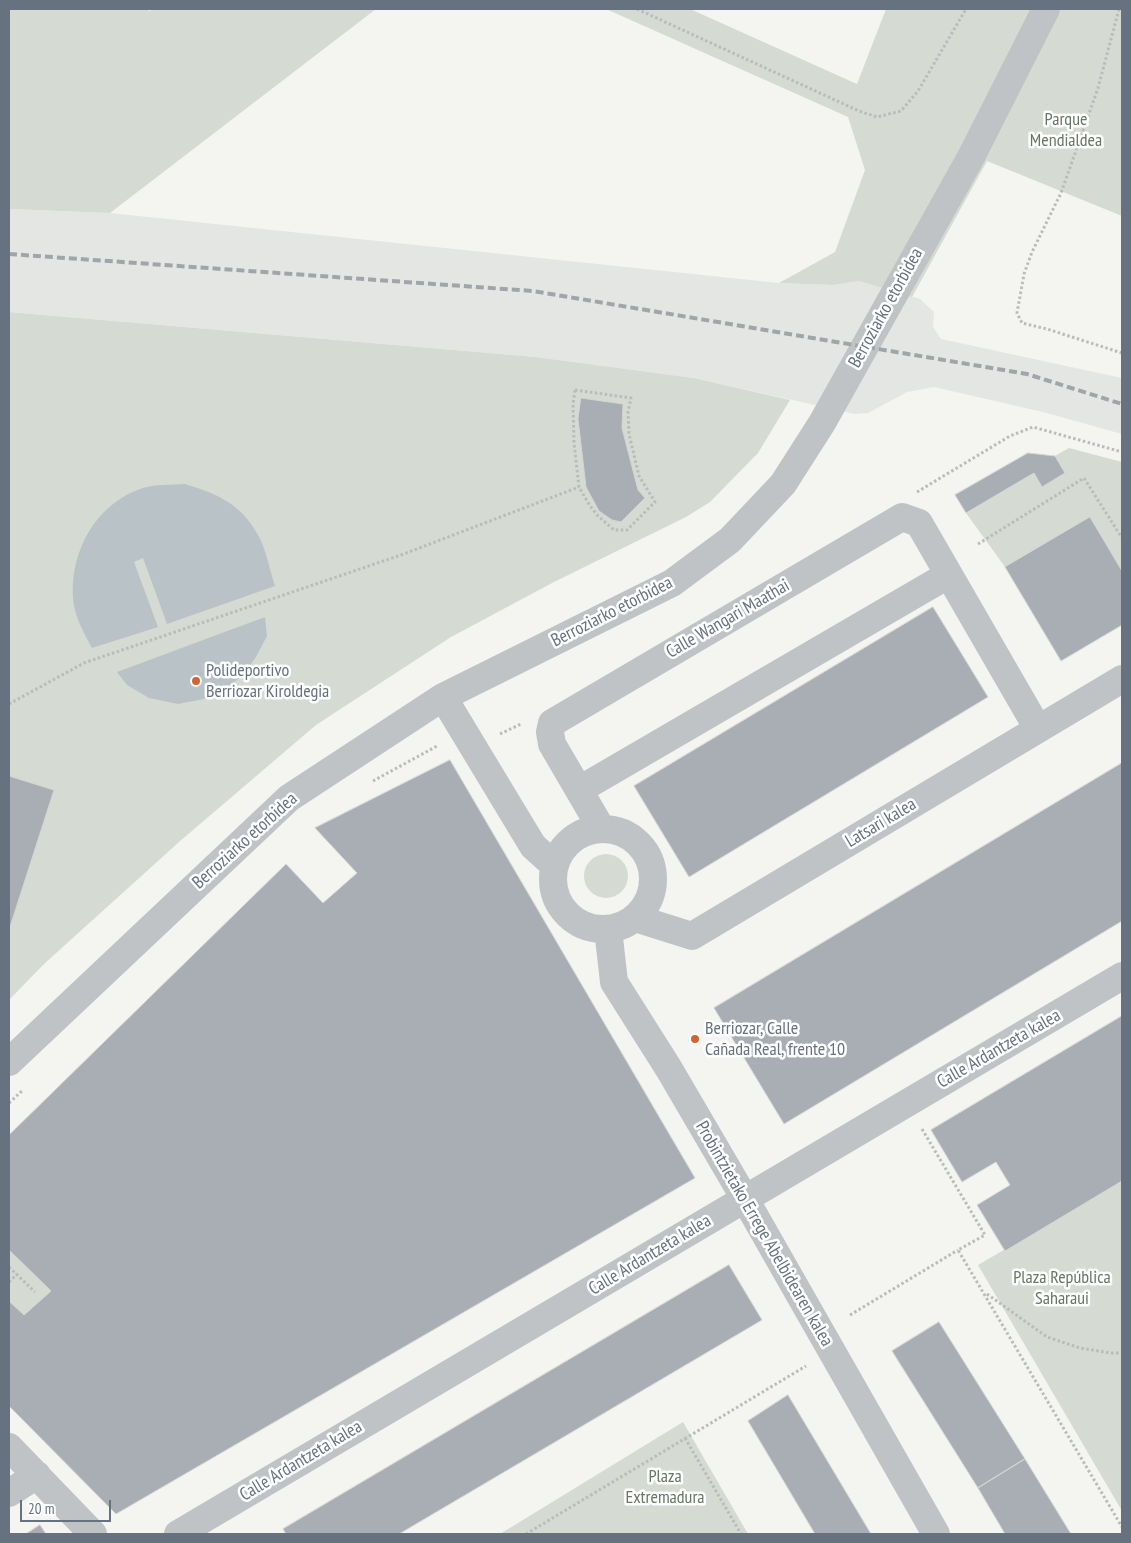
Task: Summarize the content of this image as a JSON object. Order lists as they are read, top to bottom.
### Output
{
  "streets": {
    "street": [
      "Berroziarko etorbidea",
      "Calle Wangari Maathai",
      "Latsari kalea",
      "Calle Ardantzeta kalea",
      "Probintzietako Errege Abelbidearen kalea"
    ]
  },
  "crossings": [
    ["Calle Wangari Maathai", "Latsari kalea"],
    ["Calle Wangari Maathai", "Probintzietako Errege Abelbidearen kalea"],
    ["Latsari kalea", "Probintzietako Errege Abelbidearen kalea"],
    ["Calle Ardantzeta kalea", "Probintzietako Errege Abelbidearen kalea"]
  ],
  "parks": ["Parque Mendialdea", "Plaza República Saharaui", "Plaza Extremadura"],
  "places": ["Polideportivo Berriozar Kiroldegia", "Berriozar, Calle Cañada Real, frente 10"],
  "scale_bar": "20 m"
}
